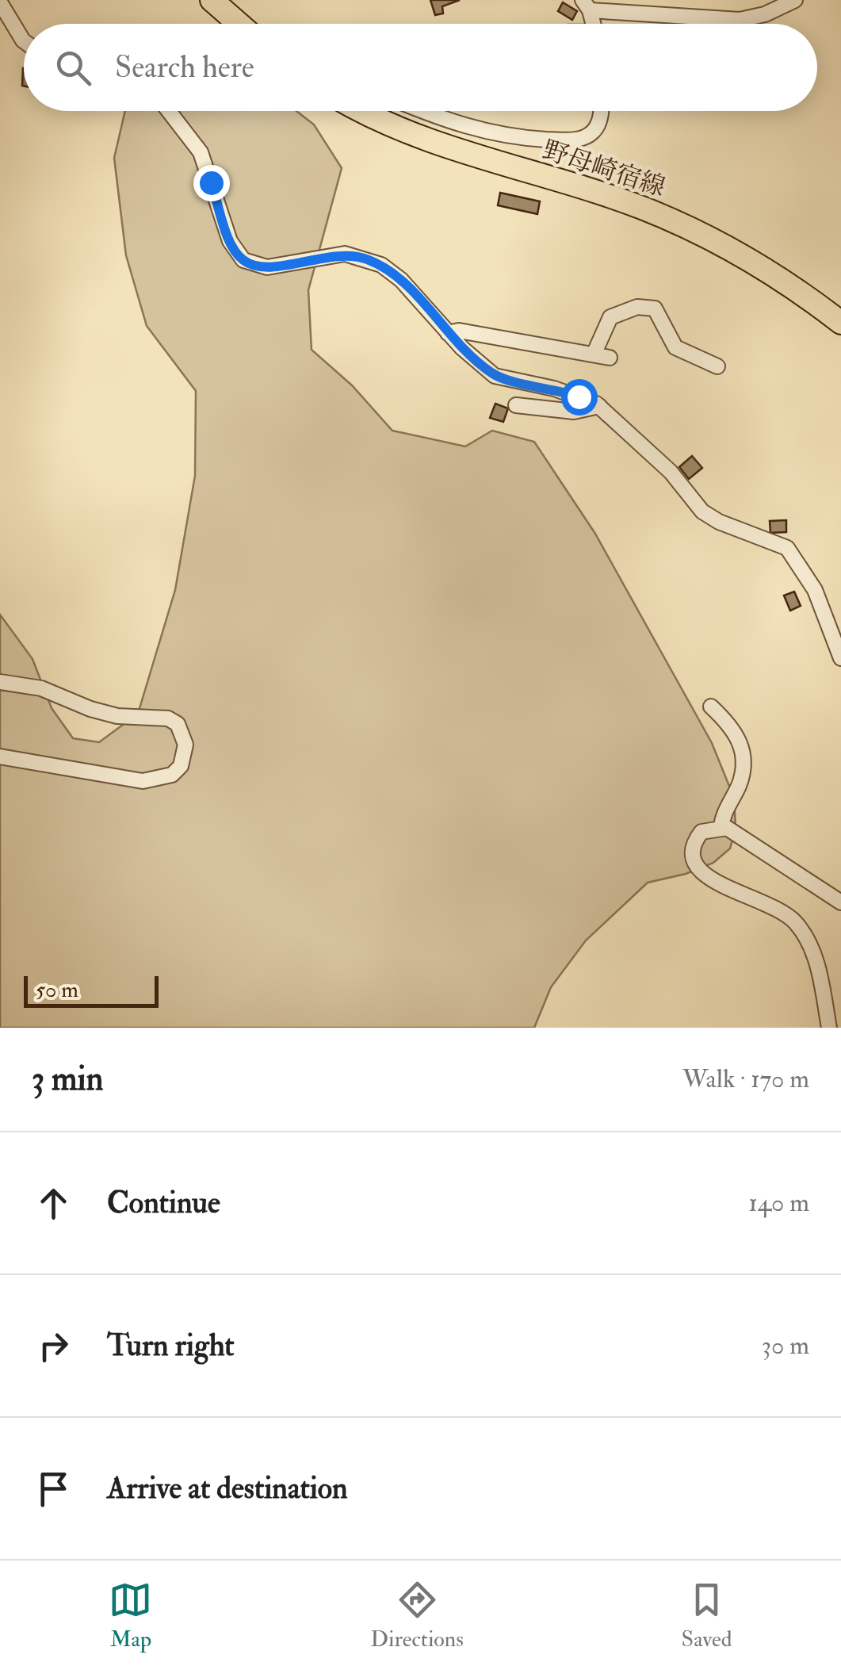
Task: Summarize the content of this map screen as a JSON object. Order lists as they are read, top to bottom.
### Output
{
  "streets": {
    "main road": ["野母崎宿線"]
  },
  "scale_bar": "50 m",
  "page": {
    "search": "Search here",
    "scale": "50 m",
    "heading": ["3 min", "Walk · 170 m"],
    "list": [
      ["Continue", "140 m"],
      ["Turn right", "30 m"],
      "Arrive at destination"
    ],
    "nav": ["Map", "Directions", "Saved"]
  }
}
